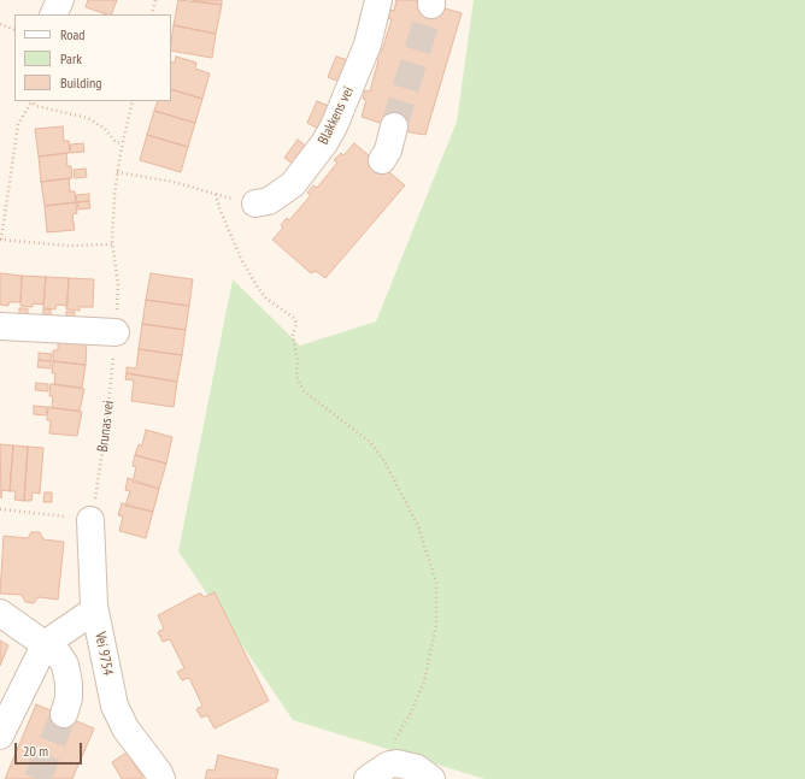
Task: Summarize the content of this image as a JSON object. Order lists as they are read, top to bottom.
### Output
{
  "streets": {
    "lane": ["Blakkens vei", "Vei 9754"],
    "path": ["Brunas vei"]
  },
  "crossings": [
    ["Brunas vei", "Vei 9754"]
  ],
  "legend": ["Road", "Park", "Building"],
  "scale_bar": "20 m"
}
